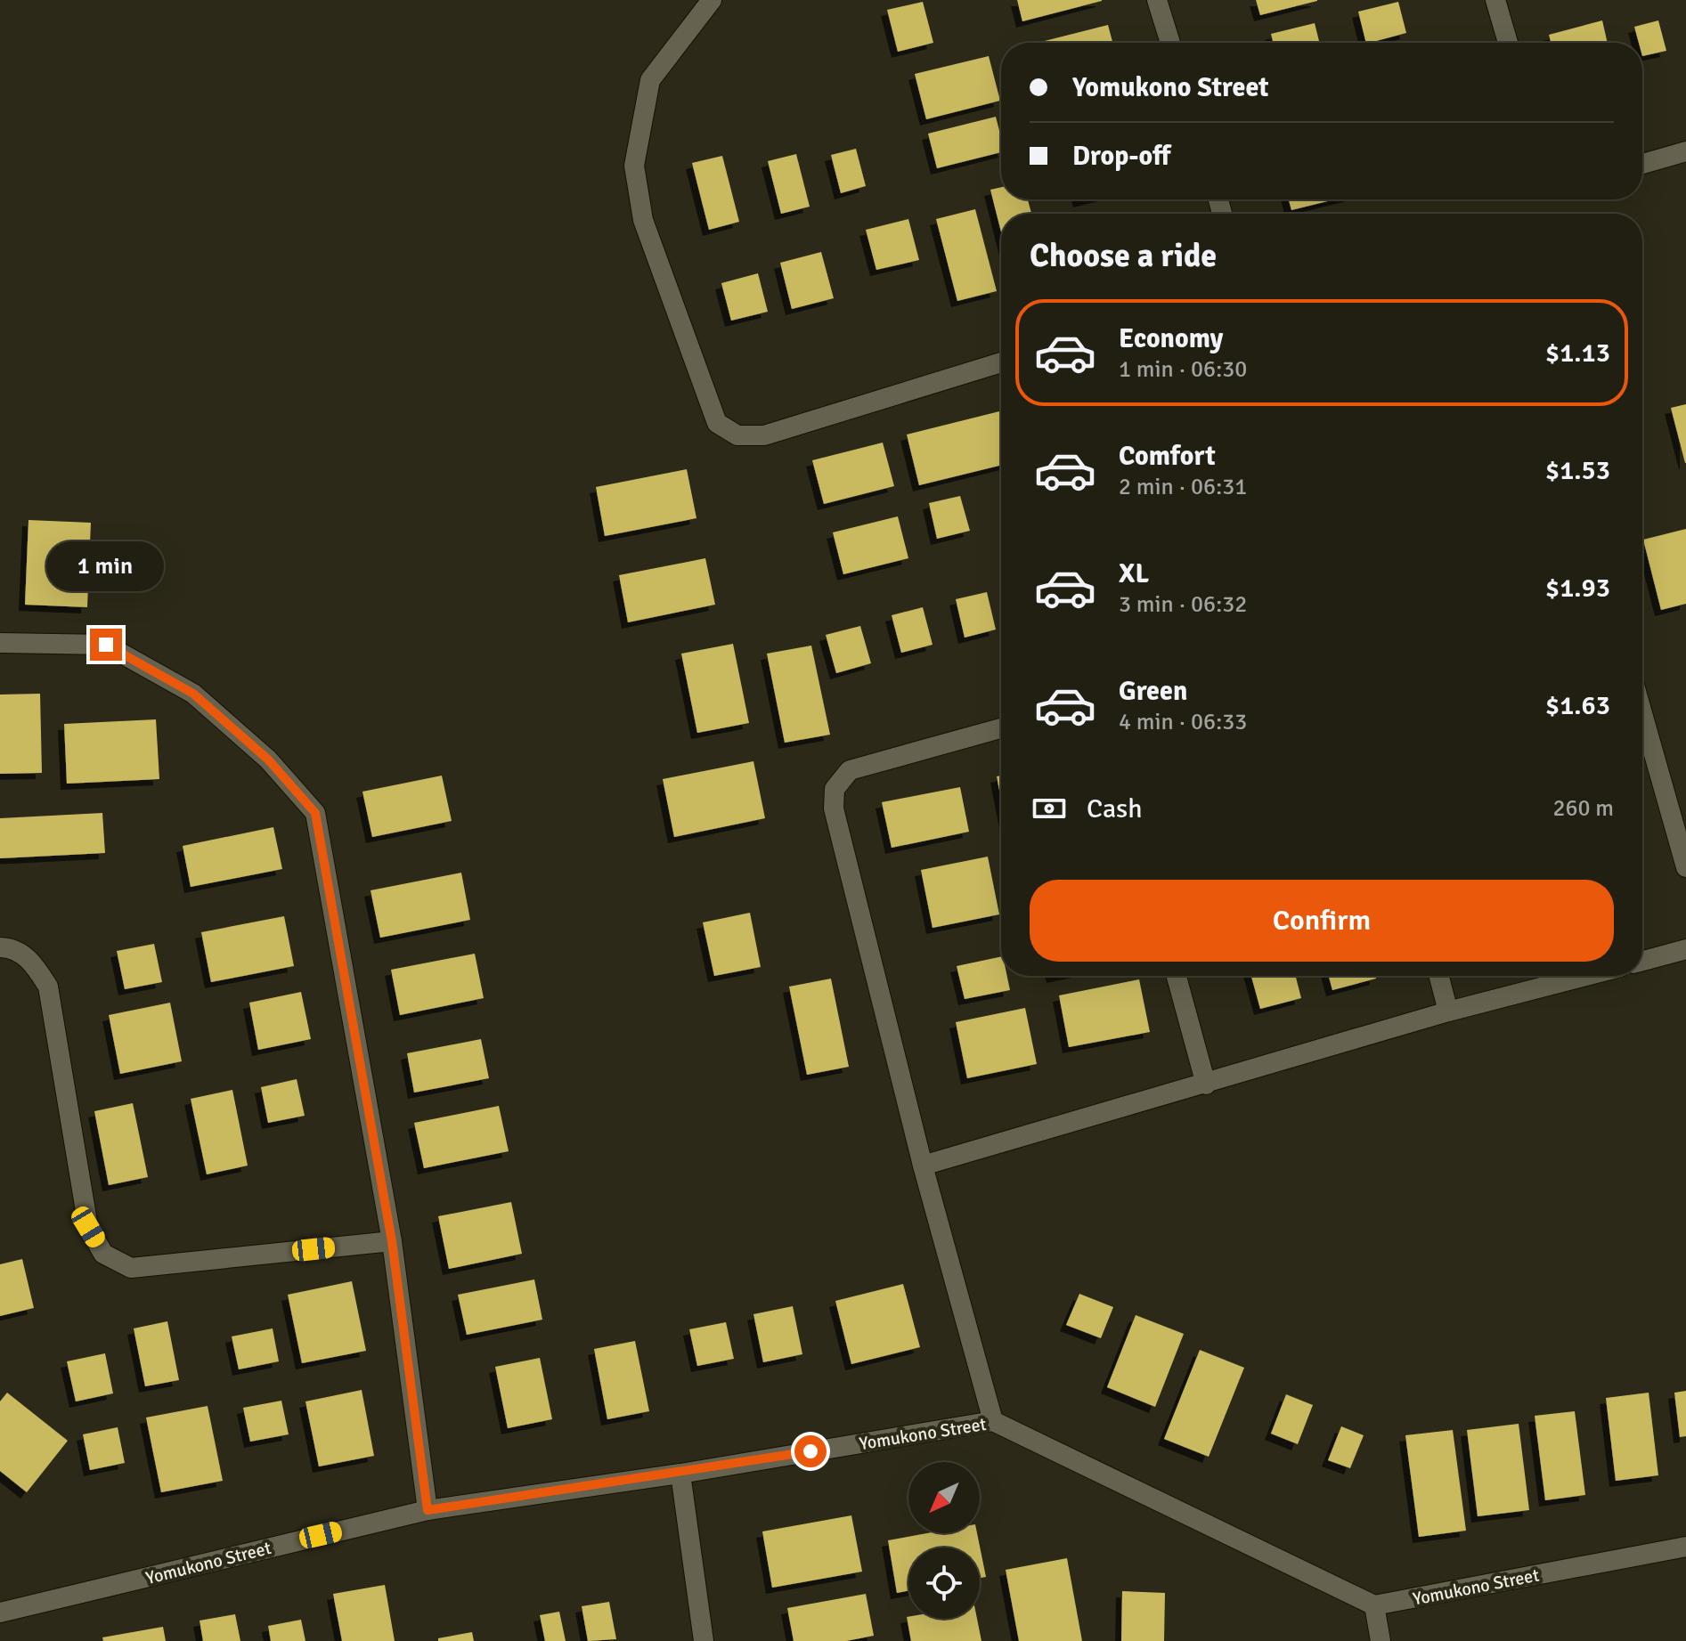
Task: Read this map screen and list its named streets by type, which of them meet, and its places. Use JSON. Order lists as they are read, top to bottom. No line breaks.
{"streets":{"street":["Yomukono Street"]},"north":"bottom left","page":{"banner":["Yomukono Street","Drop-off"],"heading":"Choose a ride","list":[{"name":"Economy","note":"1 min · 06:30","value":"$1.13"},{"name":"Comfort","note":"2 min · 06:31","value":"$1.53"},{"name":"XL","note":"3 min · 06:32","value":"$1.93"},{"name":"Green","note":"4 min · 06:33","value":"$1.63"}],"bubble":"1 min","pay":["Cash","260 m"],"buttons":"Confirm"}}
